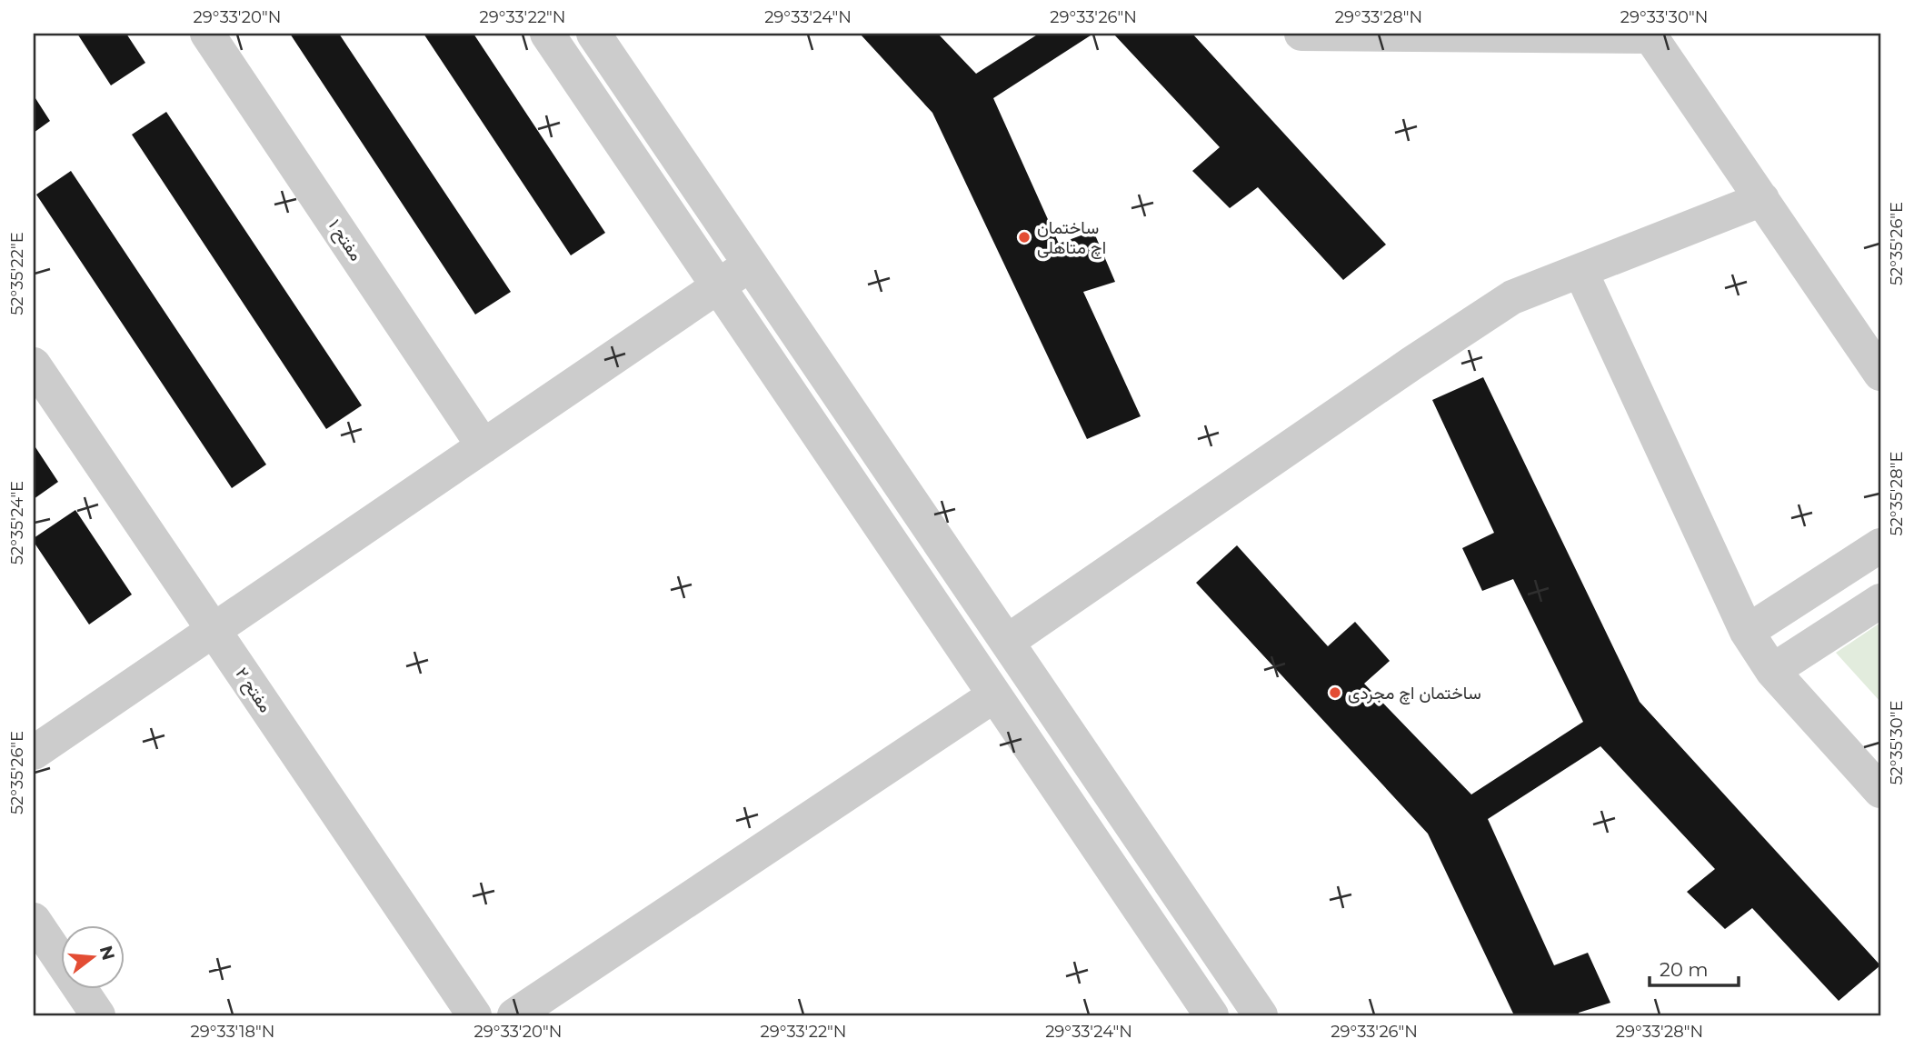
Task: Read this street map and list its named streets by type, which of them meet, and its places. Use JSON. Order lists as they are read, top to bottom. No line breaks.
{"streets":{"street":["مفتح ۱","مفتح ۲"]},"places":["ساختمان اچ متاهلی","ساختمان اچ مجردی"],"scale_bar":"20 m","north":"right","coordinates":["29°33'20\"N","29°33'22\"N","29°33'24\"N","29°33'26\"N","29°33'28\"N","29°33'30\"N","52°35'26\"E","52°35'22\"E","52°35'28\"E","52°35'24\"E","52°35'30\"E","29°33'18\"N"]}
